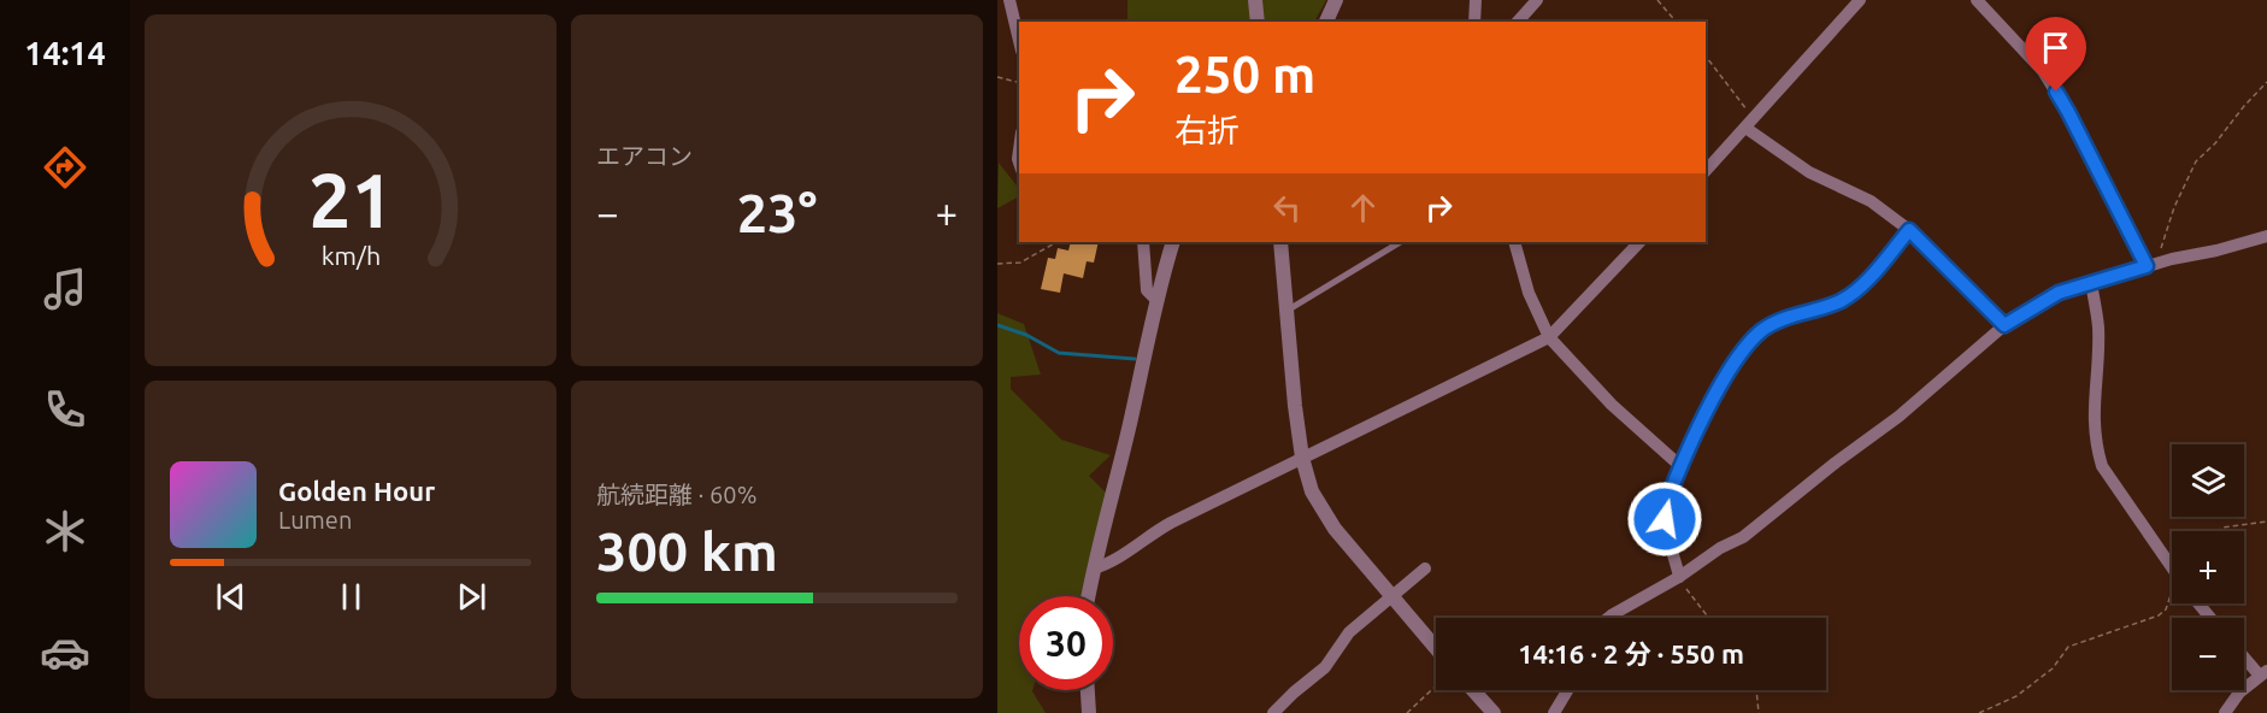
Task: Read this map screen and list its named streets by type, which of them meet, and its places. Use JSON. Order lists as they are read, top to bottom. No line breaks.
{"page":{"tabs":"14:14","tile":["エアコン",["航続距離 · 60%","300 km"]],"turn":["250 m","右折"],"heat":["−","23°","+"],"map_buttons":["+","−"],"song":["Golden Hour","Lumen"],"limit":"30","trip":"14:16 · 2 分 · 550 m","gauge":["21","km/h"]}}
